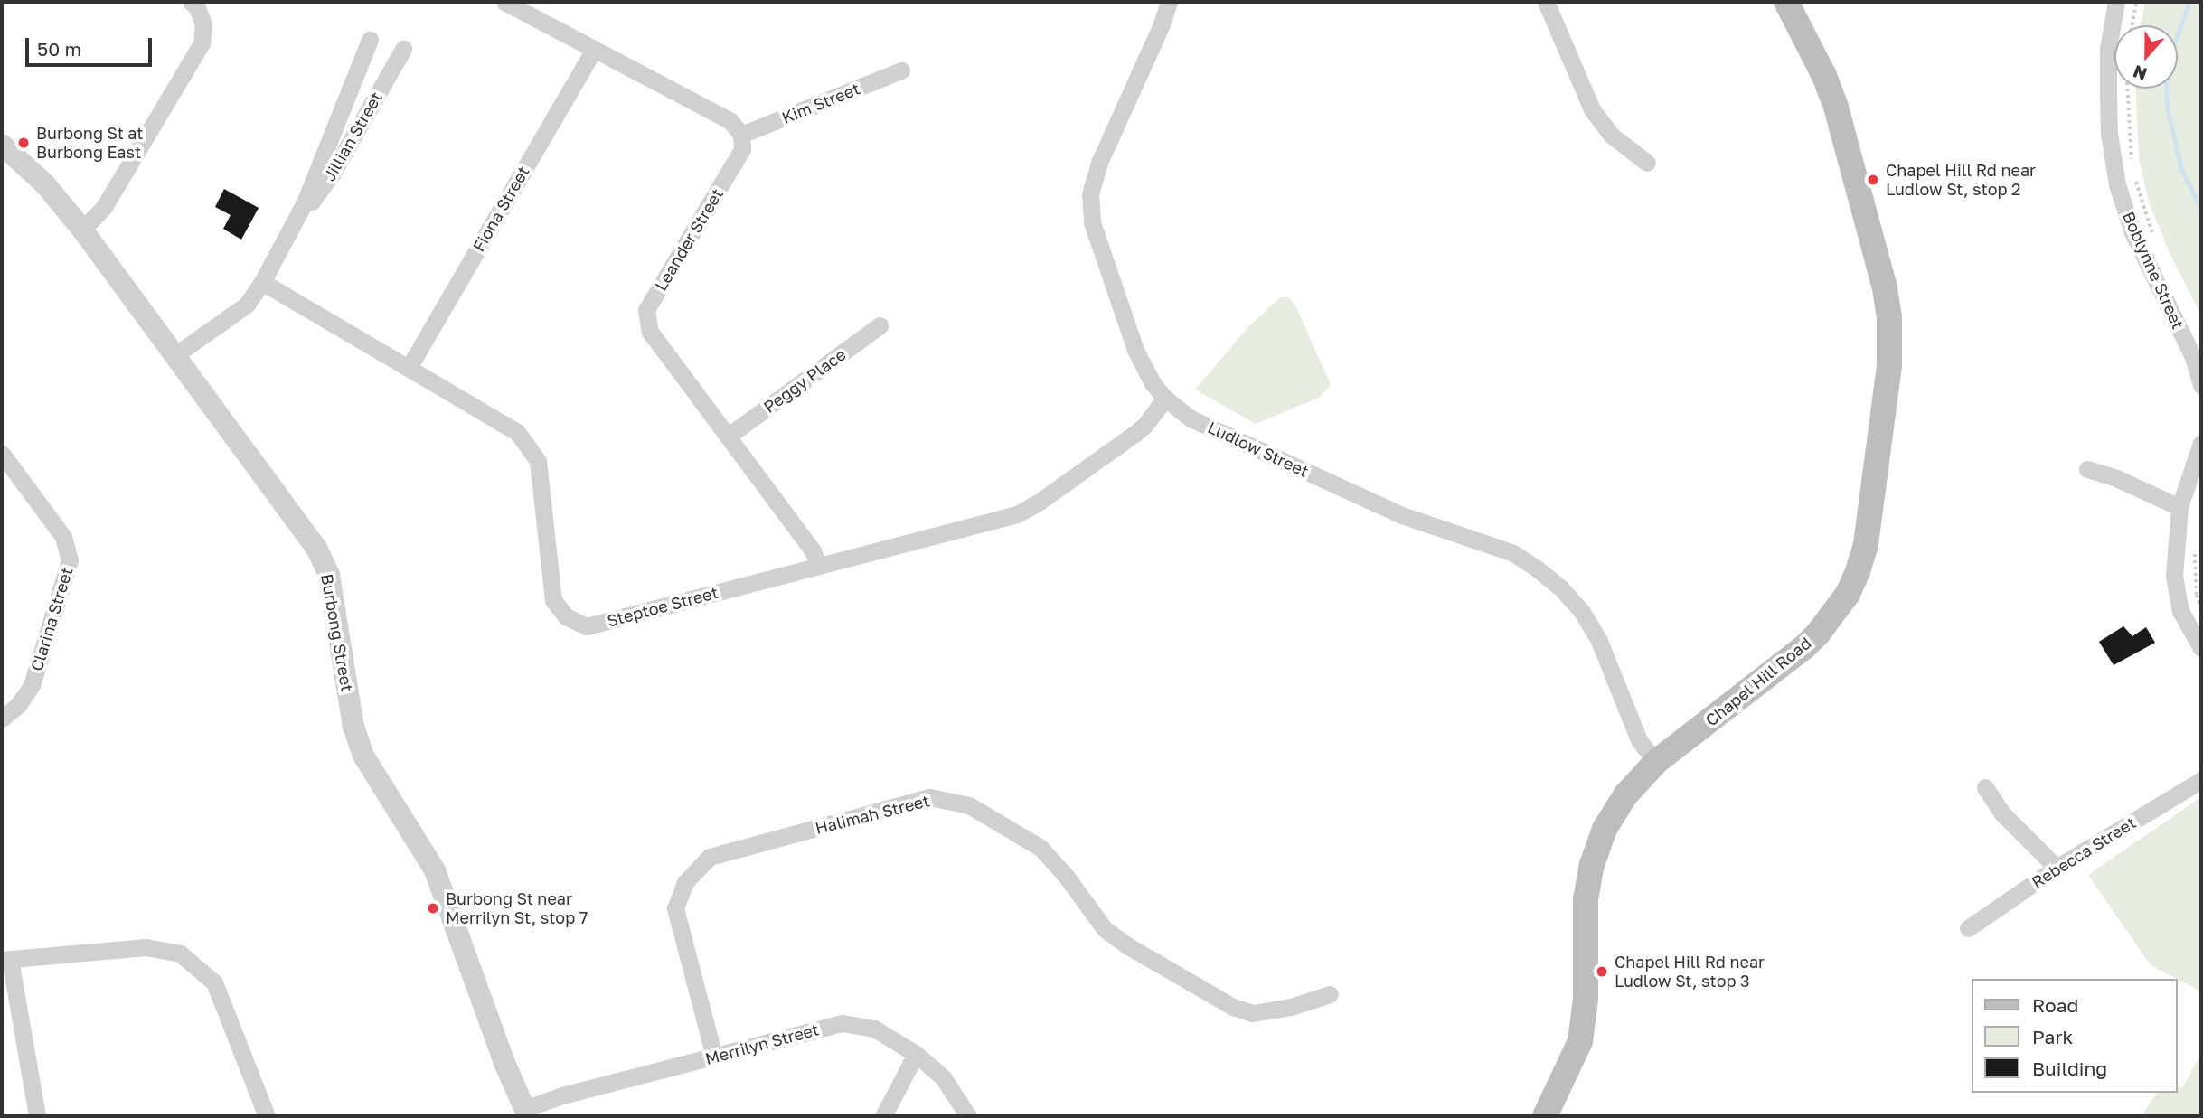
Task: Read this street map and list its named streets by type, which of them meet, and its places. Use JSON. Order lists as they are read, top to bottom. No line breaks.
{"streets":{"main road":["Chapel Hill Road"],"street":["Kim Street","Jillian Street","Fiona Street","Leander Street","Boblynne Street","Peggy Place","Ludlow Street","Steptoe Street","Clarina Street","Burbong Street","Halimah Street","Rebecca Street","Merrilyn Street"]},"crossings":[["Kim Street","Leander Street"],["Jillian Street","Steptoe Street"],["Fiona Street","Steptoe Street"],["Leander Street","Peggy Place"],["Leander Street","Steptoe Street"],["Ludlow Street","Steptoe Street"],["Ludlow Street","Chapel Hill Road"],["Burbong Street","Merrilyn Street"],["Halimah Street","Merrilyn Street"]],"places":["Burbong St at Burbong East","Chapel Hill Rd near Ludlow St, stop 2","Burbong St near Merrilyn St, stop 7","Chapel Hill Rd near Ludlow St, stop 3"],"legend":["Road","Park","Building"],"scale_bar":"50 m","north":"bottom"}
